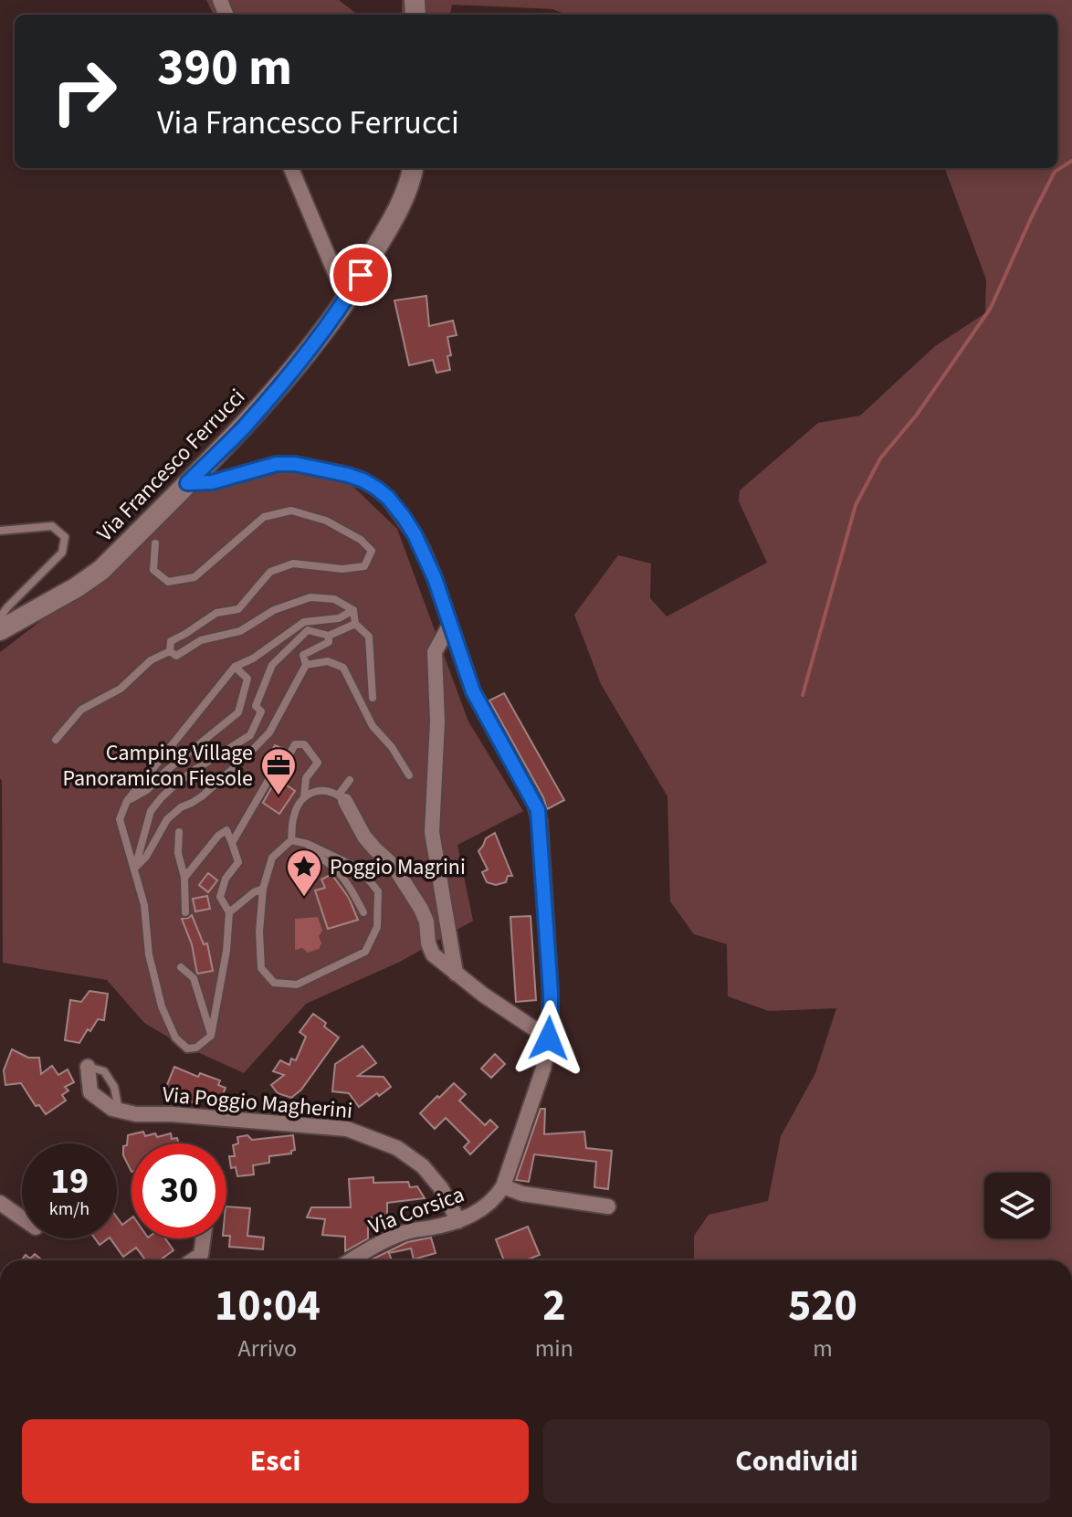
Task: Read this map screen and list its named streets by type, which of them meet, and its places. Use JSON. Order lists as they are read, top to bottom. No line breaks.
{"streets":{"main road":["Via Francesco Ferrucci"],"street":["Via Poggio Magherini","Via Corsica"]},"crossings":[["Via Poggio Magherini","Via Corsica"]],"places":{"office":["Camping Village Panoramicon Fiesole"],"place":["Poggio Magrini"]},"page":{"turn":["390 m","Via Francesco Ferrucci"],"speed":"19 km/h","limit":"30","eta":["10:04","Arrivo","2","min","520","m"],"buttons":["Esci","Condividi"]}}
